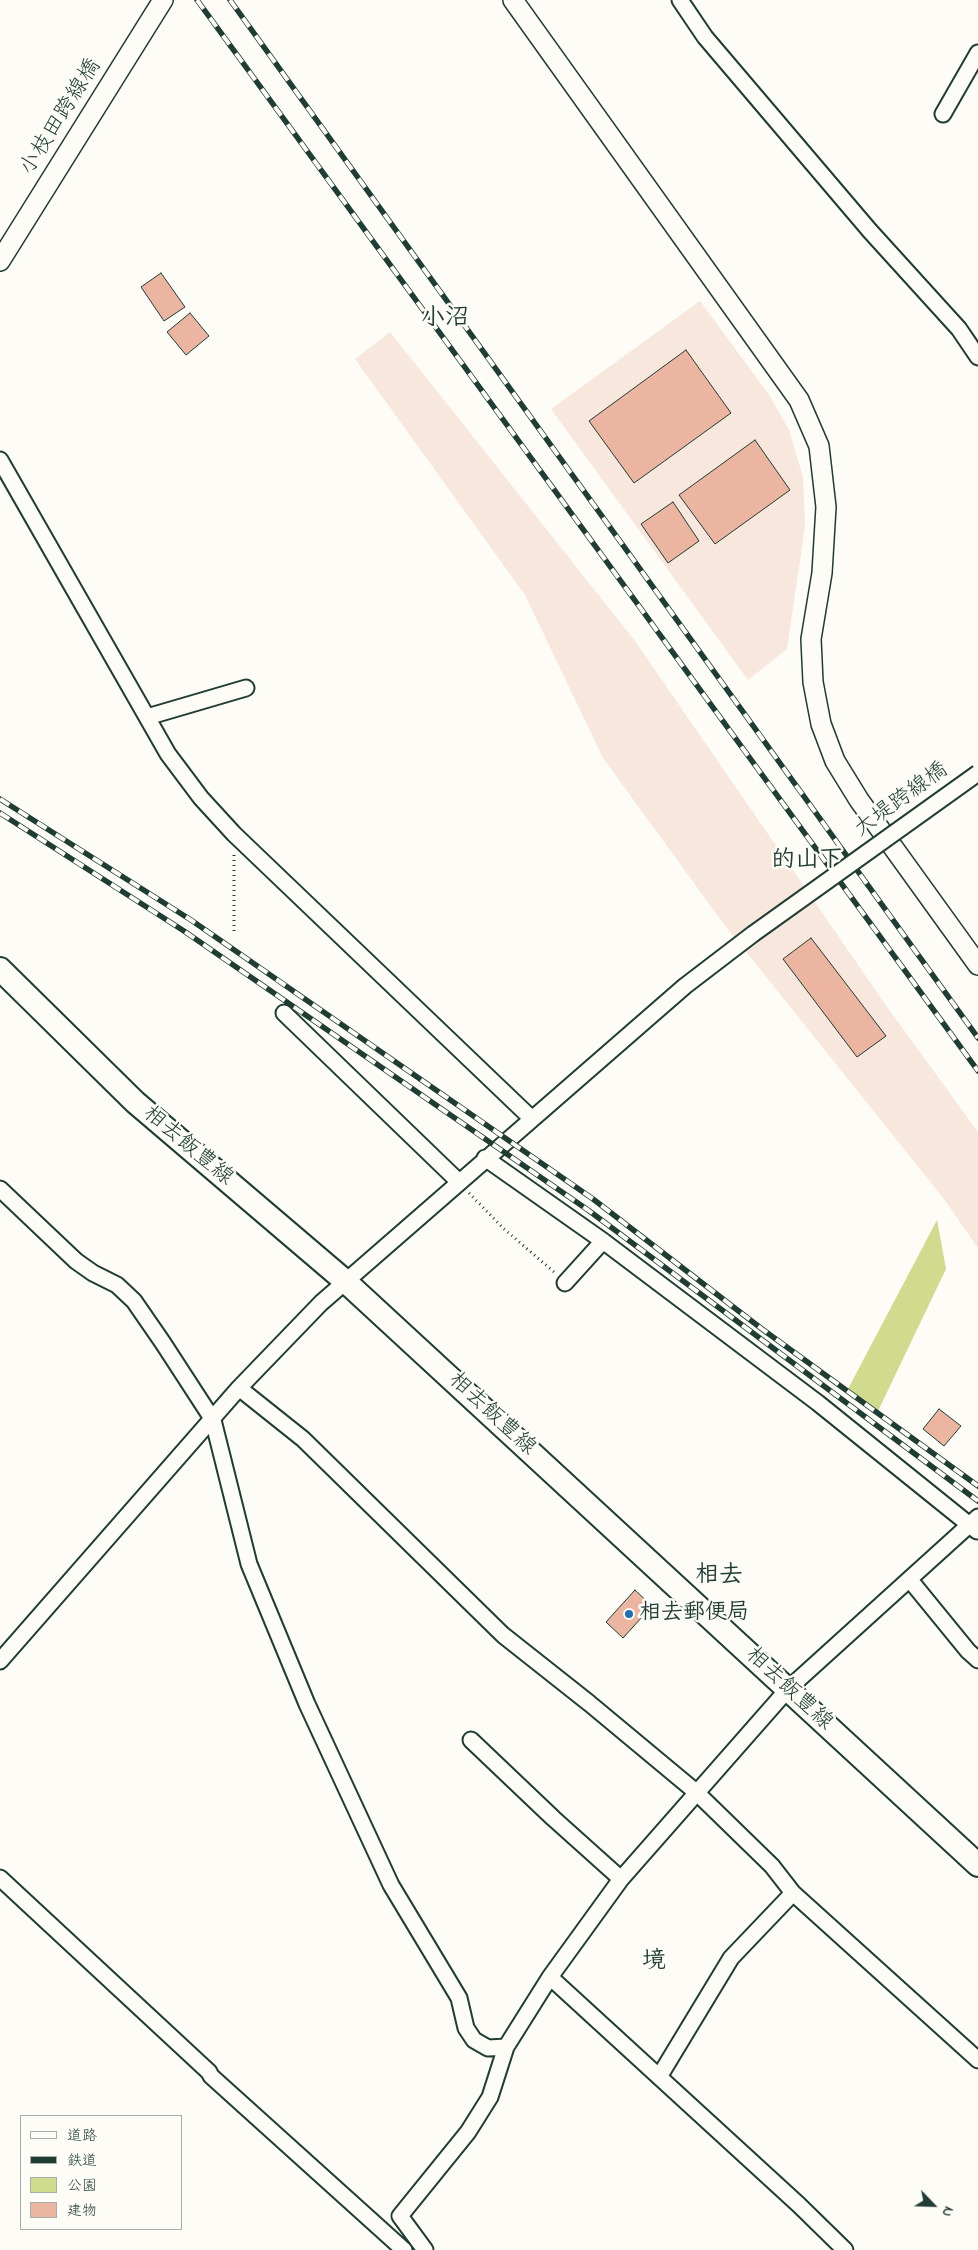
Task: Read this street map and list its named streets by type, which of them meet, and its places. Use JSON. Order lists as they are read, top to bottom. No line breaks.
{"streets":{"main road":["相去飯豊線"],"street":["小枝田跨線橋","大堤跨線橋"]},"crossings":[["大堤跨線橋","相去飯豊線"]],"districts":["小沼","的山下","相去","境"],"places":["相去郵便局"],"legend":["道路","鉄道","公園","建物"],"north":"bottom right"}
